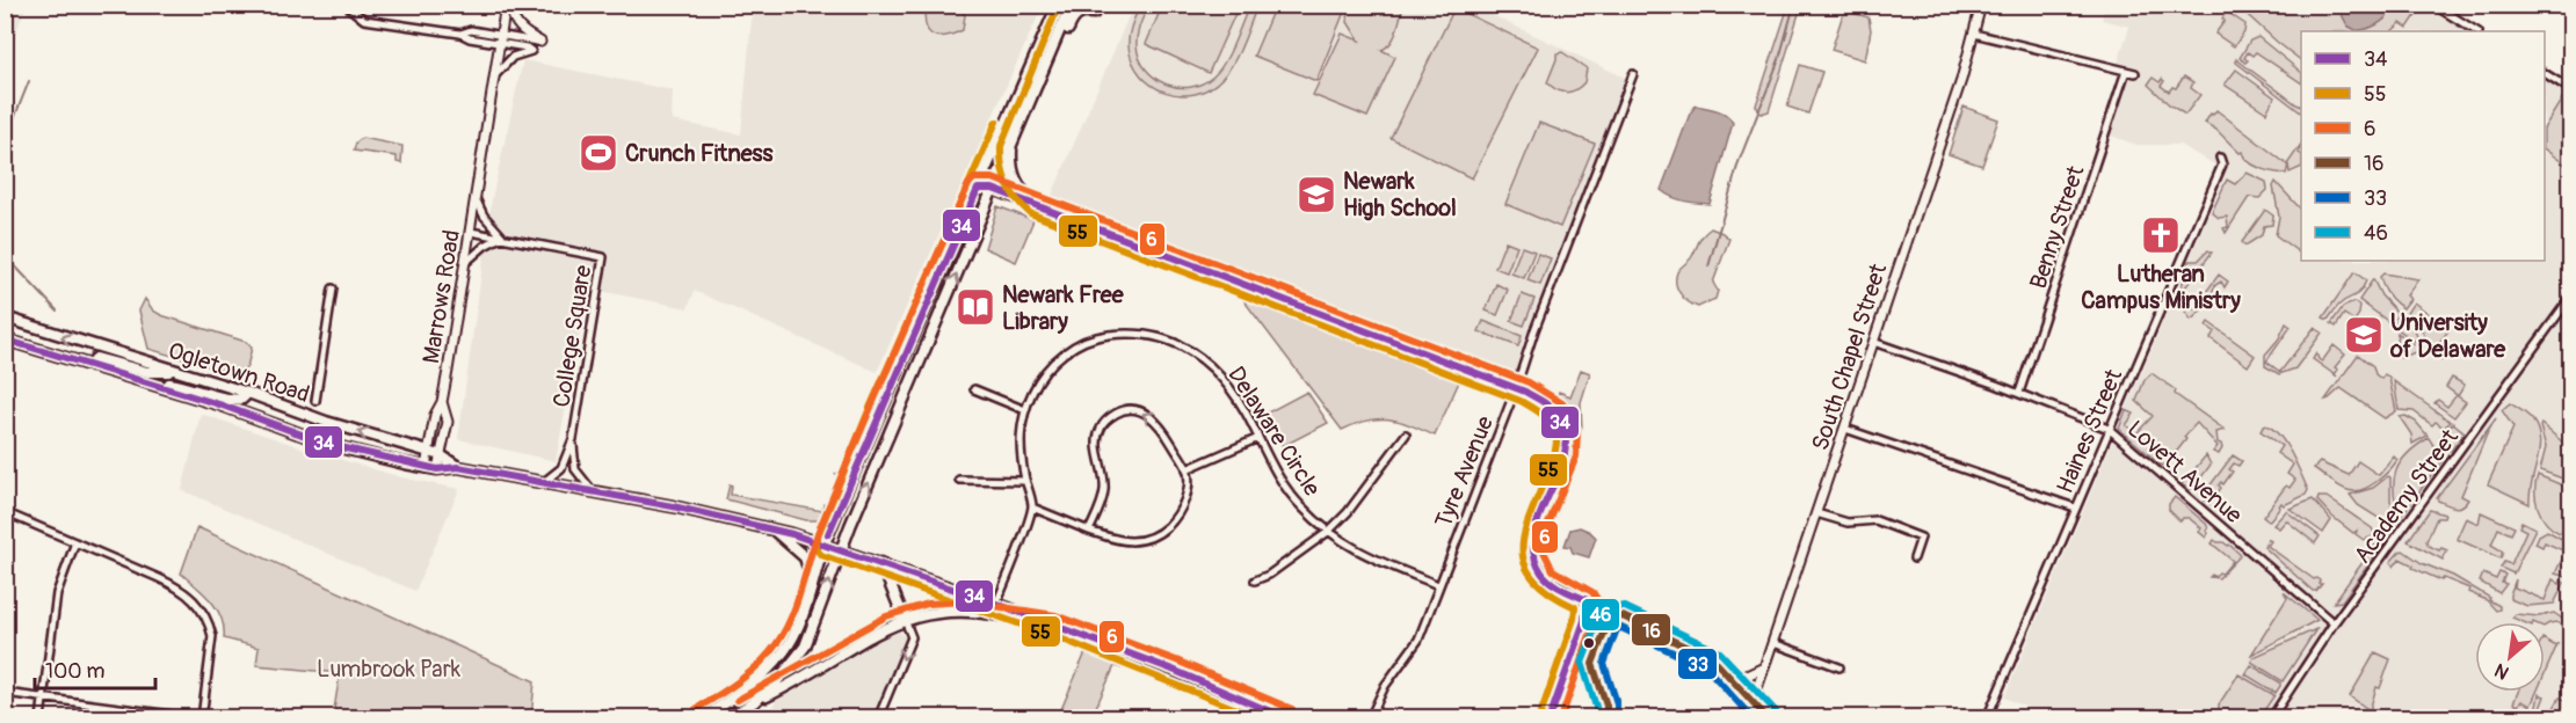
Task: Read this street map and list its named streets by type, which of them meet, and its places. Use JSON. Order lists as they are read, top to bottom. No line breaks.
{"streets":{"main road":["South Chapel Street","Ogletown Road"],"street":["Benny Street","Marrows Road","College Square","Delaware Circle","Haines Street","Tyre Avenue","Lovett Avenue","Academy Street"]},"crossings":[["Benny Street","Lovett Avenue"],["Marrows Road","College Square"],["Marrows Road","Ogletown Road"],["South Chapel Street","Lovett Avenue"],["Delaware Circle","Tyre Avenue"],["Haines Street","Lovett Avenue"],["Lovett Avenue","Academy Street"]],"parks":["Lumbrook Park"],"places":{"sports":["Crunch Fitness"],"school or university":["Newark High School","University of Delaware"],"church":["Lutheran Campus Ministry"],"library":["Newark Free Library"]},"lines":["transit line 55","transit line 6","transit line 34","transit line 46","transit line 16","transit line 33"],"legend":["34","55","6","16","33","46"],"scale_bar":"100 m","north":"bottom left"}
